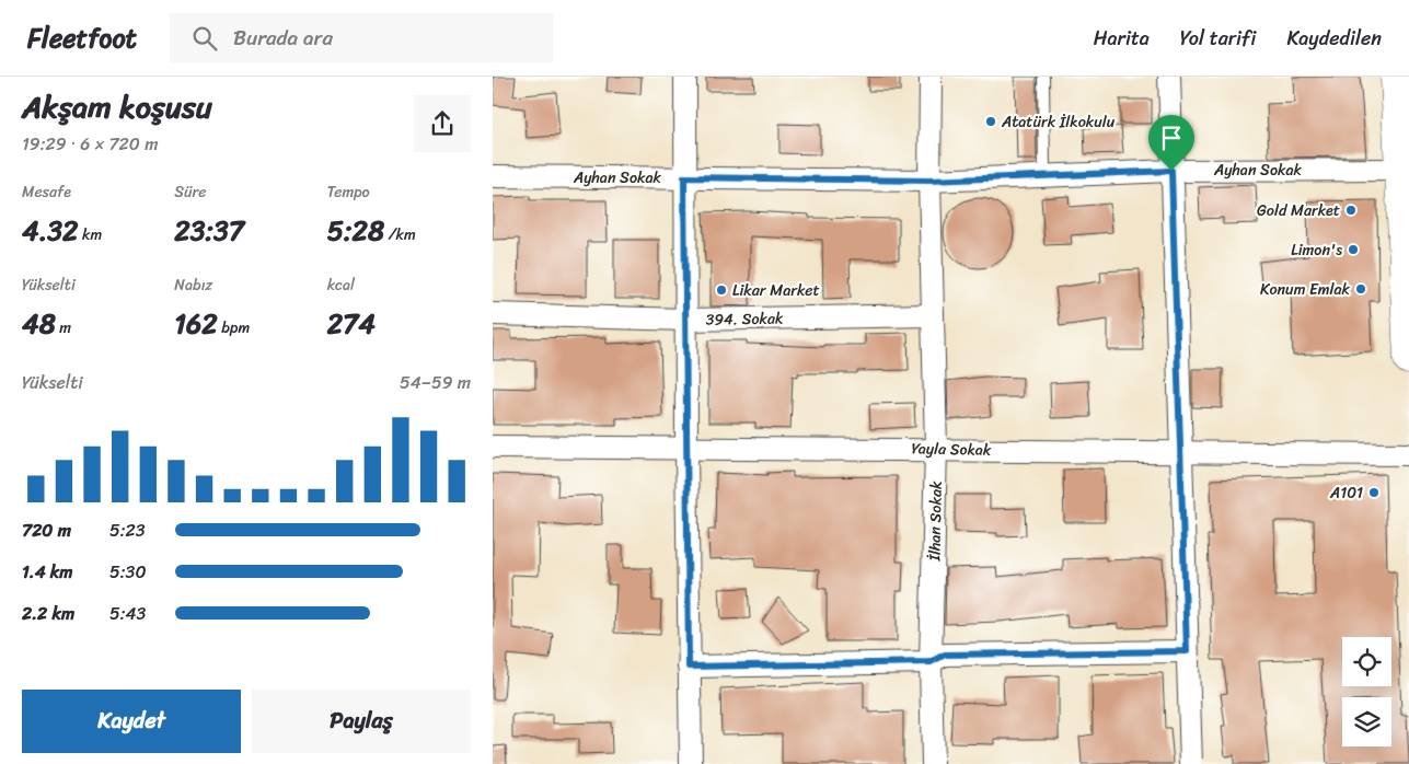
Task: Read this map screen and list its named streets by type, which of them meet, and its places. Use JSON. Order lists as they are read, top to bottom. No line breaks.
{"streets":{"street":["Ayhan Sokak","394. Sokak","Yayla Sokak","İlhan Sokak"]},"crossings":[["Ayhan Sokak","İlhan Sokak"],["394. Sokak","İlhan Sokak"],["Yayla Sokak","İlhan Sokak"]],"places":["Atatürk İlkokulu","Gold Market","Limon's","Konum Emlak","Likar Market","A101"],"page":{"header":"Fleetfoot","search":"Burada ara","nav":["Harita","Yol tarifi","Kaydedilen"],"heading":["Akşam koşusu","19:29 · 6 × 720 m"],"stats":[["Mesafe","4.32 km"],["Süre","23:37"],["Tempo","5:28 /km"],["Yükselti","48 m"],["Nabız","162 bpm"],["kcal","274"]],"chart":["Yükselti","54–59 m"],"list":[{"name":"720 m","note":"5:23"},{"name":"1.4 km","note":"5:30"},{"name":"2.2 km","note":"5:43"}],"buttons":["Kaydet","Paylaş"]}}
